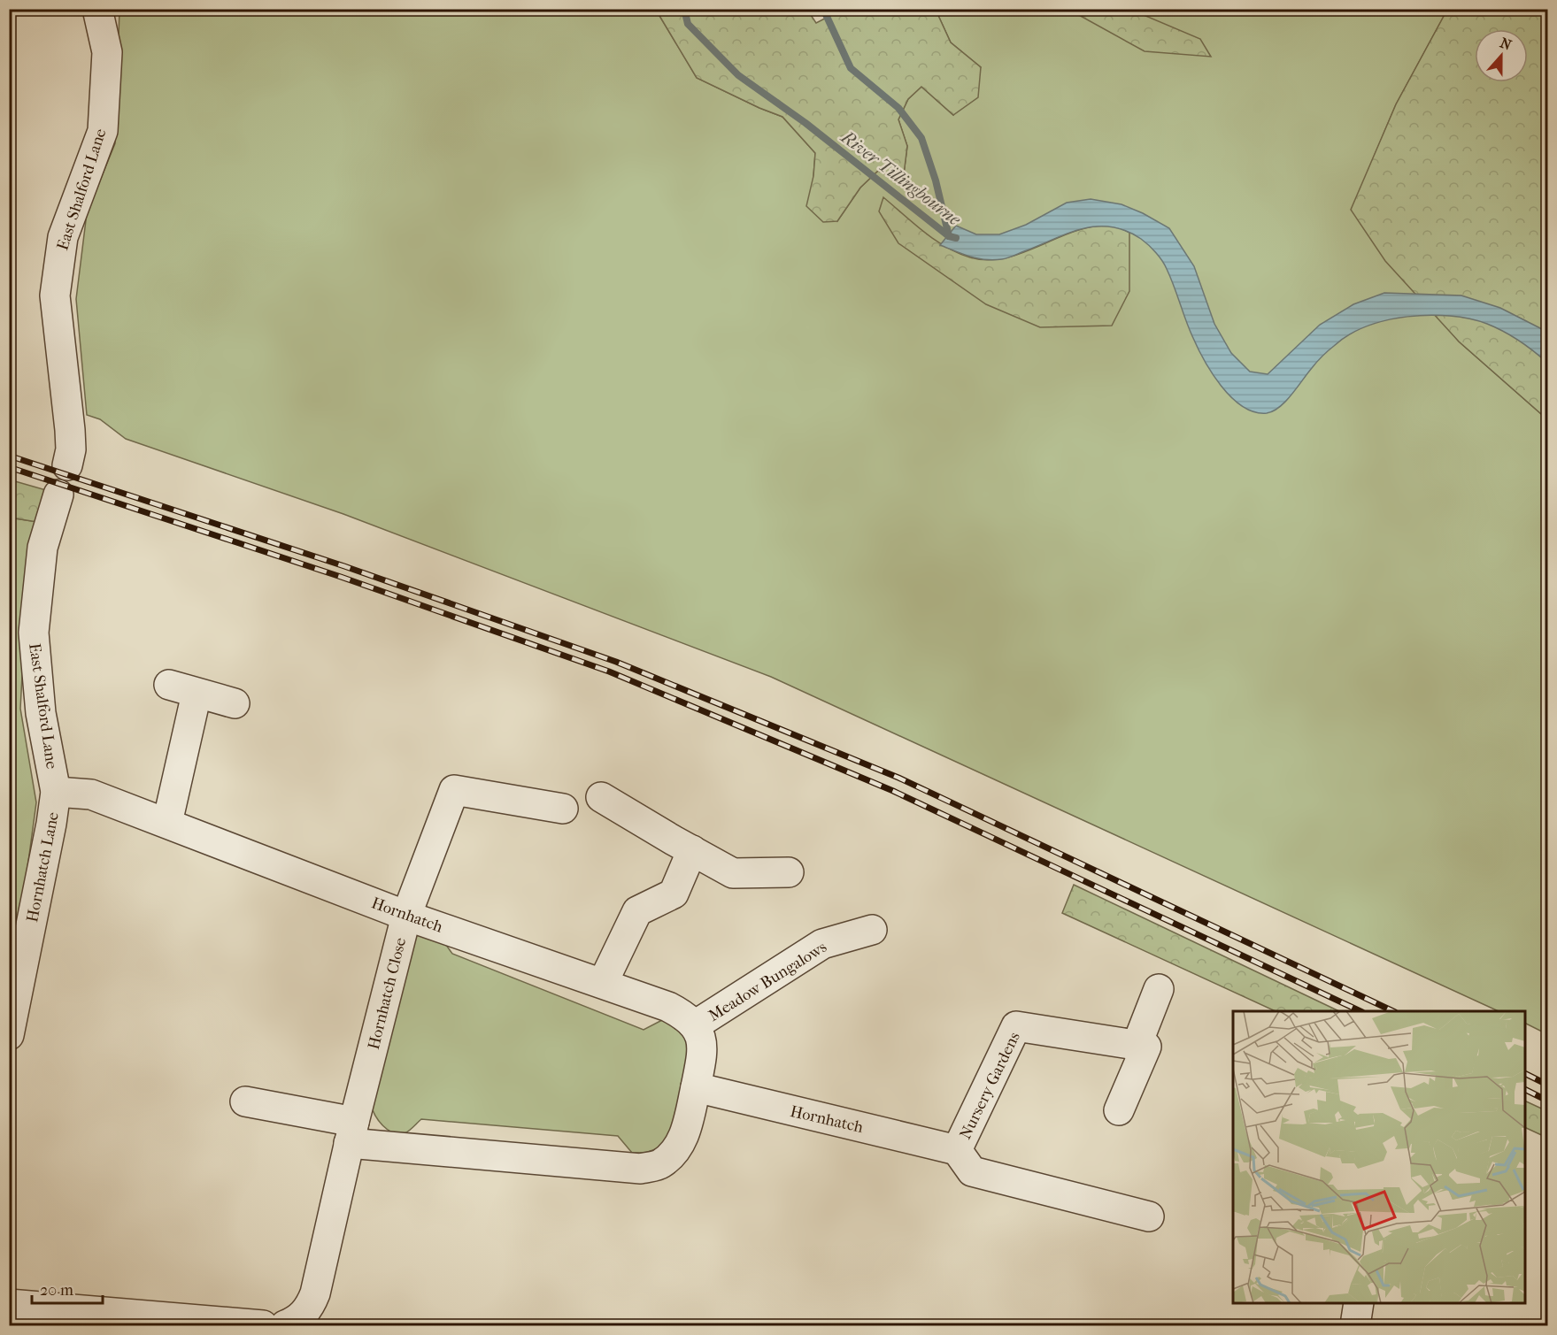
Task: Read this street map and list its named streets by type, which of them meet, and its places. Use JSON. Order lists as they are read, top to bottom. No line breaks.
{"streets":{"street":["East Shalford Lane","Hornhatch Lane","Hornhatch","Meadow Bungalows","Hornhatch Close","Nursery Gardens"]},"crossings":[["East Shalford Lane","Hornhatch Lane"],["East Shalford Lane","Hornhatch"],["Hornhatch Lane","Hornhatch"],["Hornhatch","Meadow Bungalows"],["Hornhatch","Hornhatch Close"],["Hornhatch","Nursery Gardens"]],"water":["River Tillingbourne"],"scale_bar":"20 m","north":"top"}
